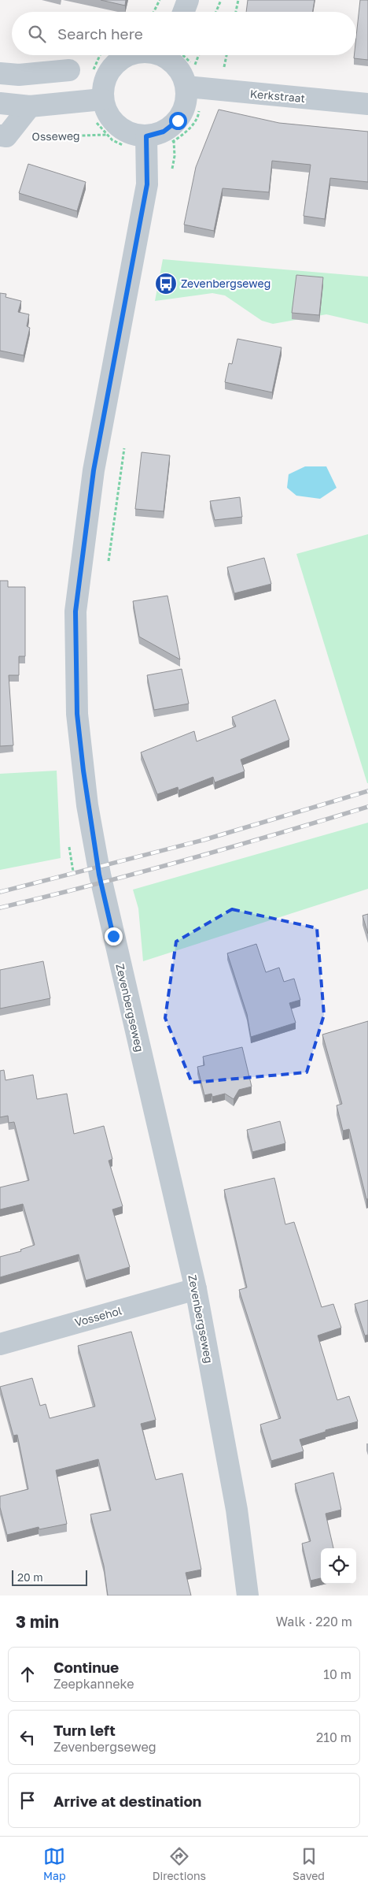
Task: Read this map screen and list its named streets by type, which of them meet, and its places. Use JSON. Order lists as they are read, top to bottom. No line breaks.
{"streets":{"street":["Kerkstraat","Zevenbergseweg","Vossehol"],"path":["Osseweg"]},"crossings":[["Zevenbergseweg","Vossehol"]],"places":{"bus stop":["Zevenbergseweg"]},"scale_bar":"20 m","page":{"search":"Search here","scale":"20 m","heading":["3 min","Walk · 220 m"],"list":[["Continue","Zeepkanneke","10 m"],["Turn left","Zevenbergseweg","210 m"],"Arrive at destination"],"nav":["Map","Directions","Saved"]}}
